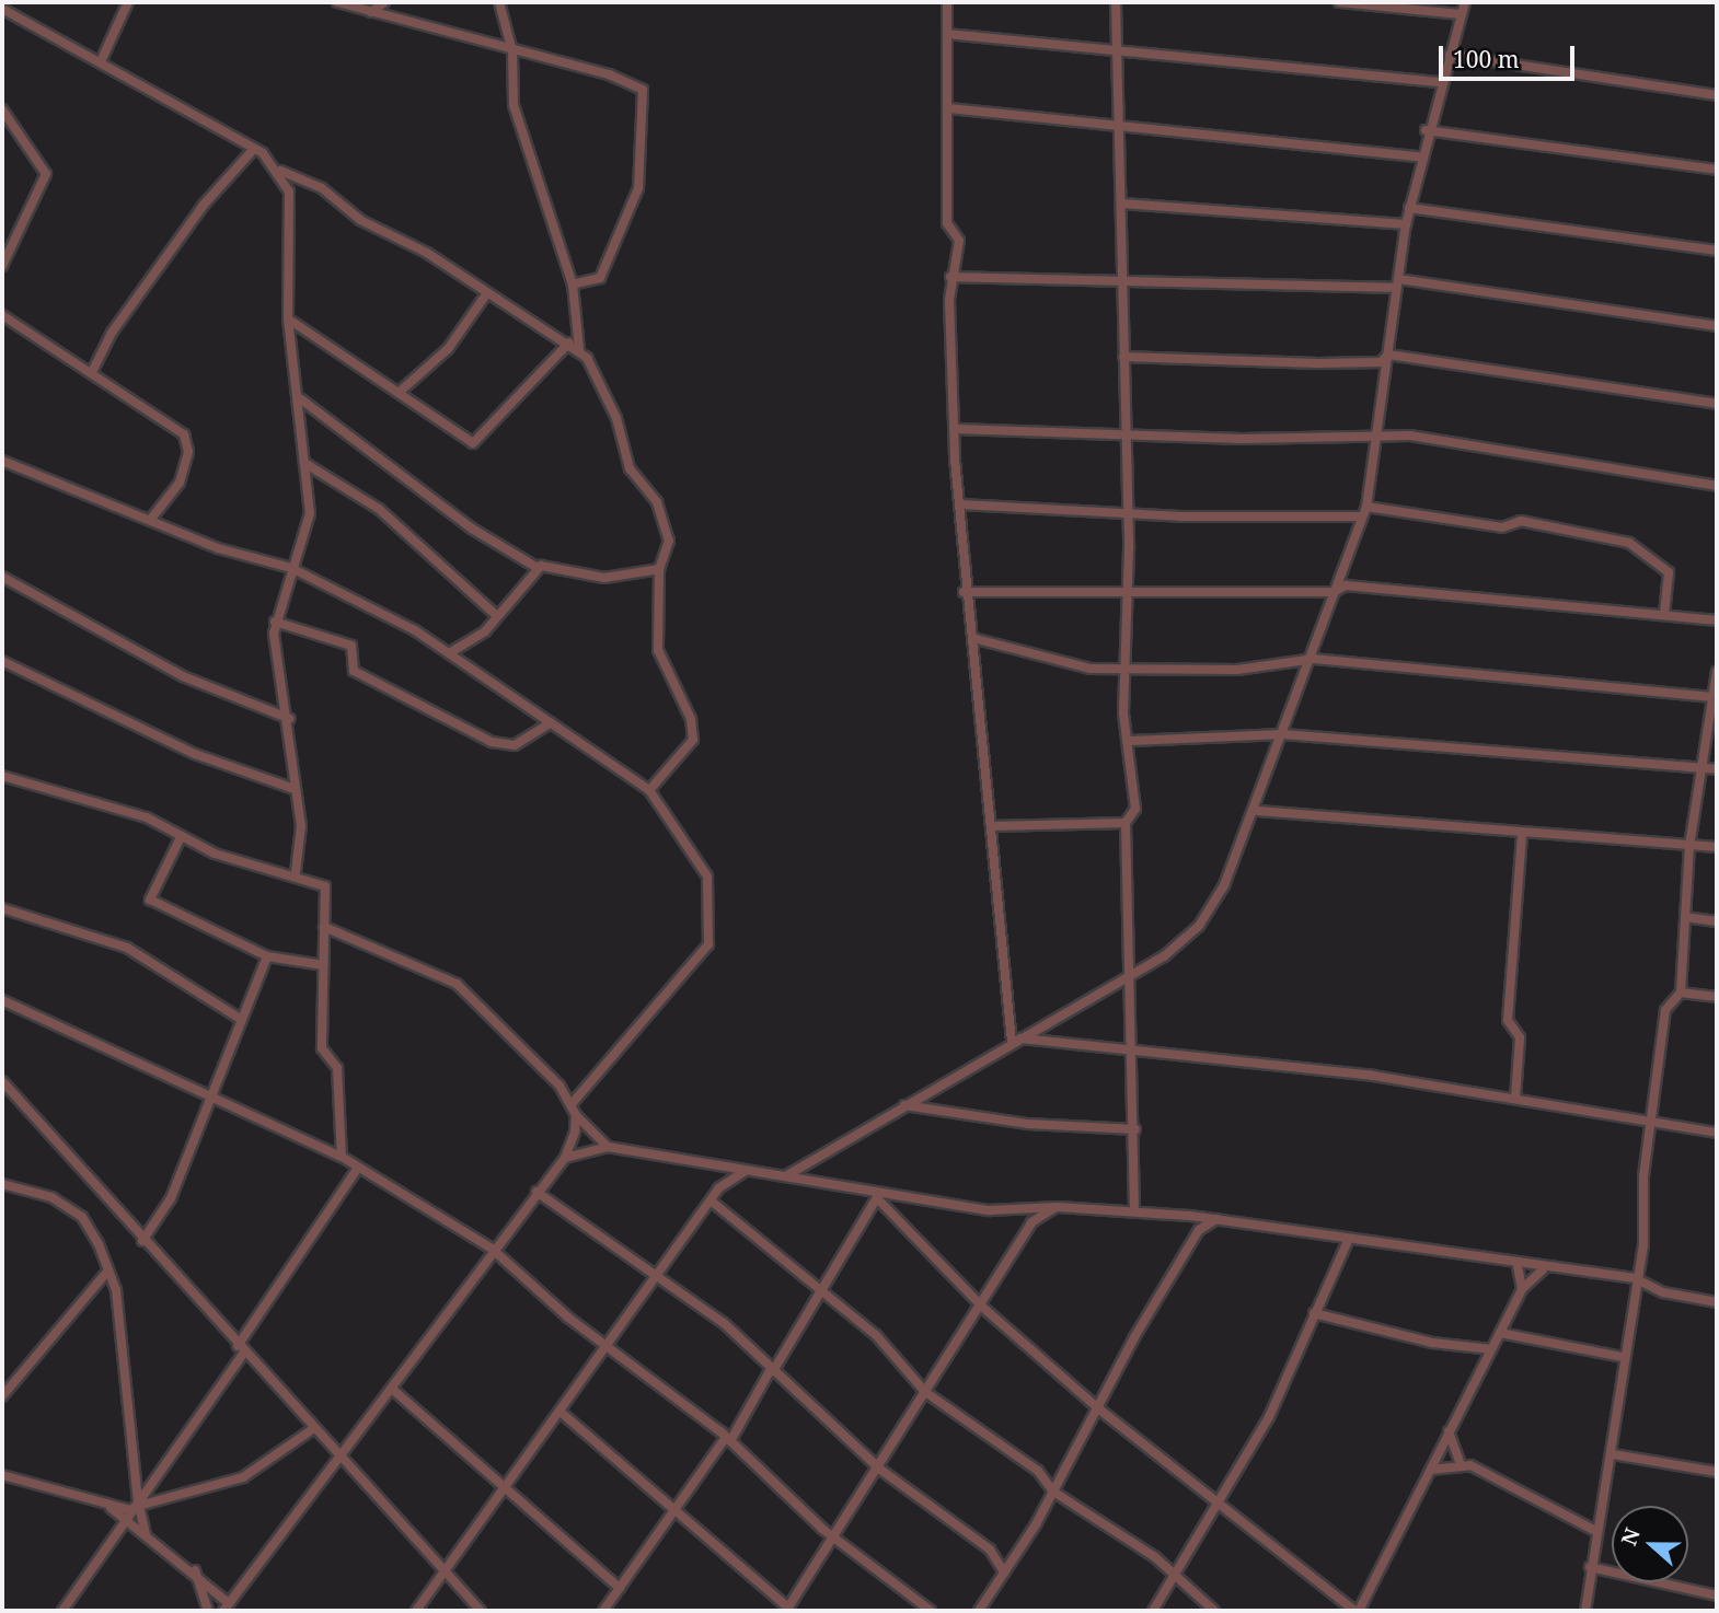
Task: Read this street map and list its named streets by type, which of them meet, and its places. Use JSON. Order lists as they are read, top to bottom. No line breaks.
{"scale_bar":"100 m","north":"left"}
